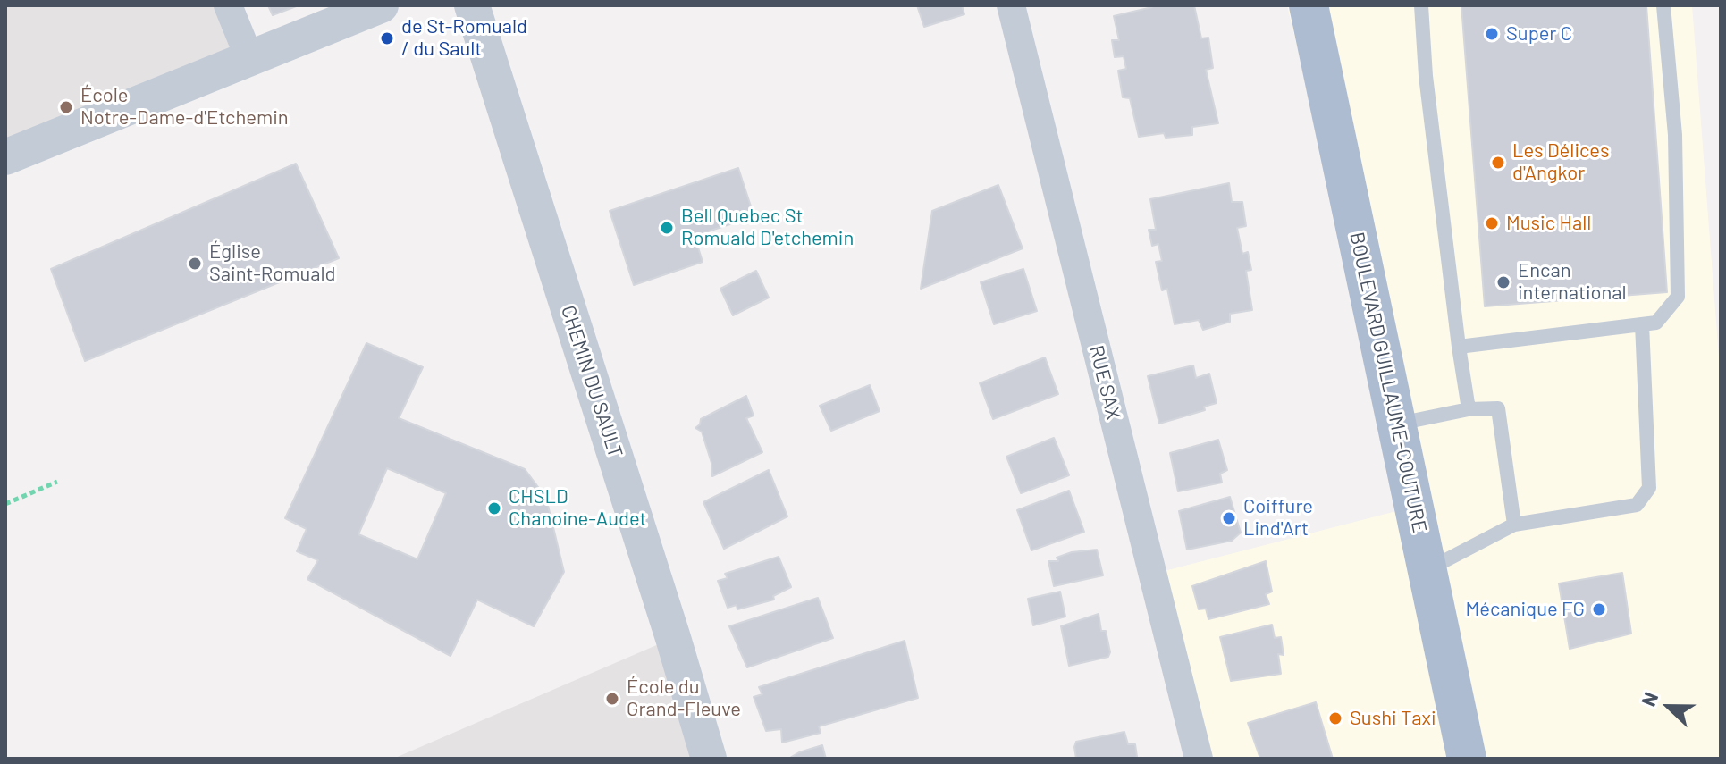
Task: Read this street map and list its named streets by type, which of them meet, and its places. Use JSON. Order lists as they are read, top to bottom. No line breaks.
{"streets":{"main road":["BOULEVARD GUILLAUME-COUTURE"],"street":["CHEMIN DU SAULT","RUE SAX"]},"places":["Super C","de St-Romuald / du Sault","École Notre-Dame-d'Etchemin","Les Délices d'Angkor","Music Hall","Bell Quebec St Romuald D'etchemin","Église Saint-Romuald","Encan international","CHSLD Chanoine-Audet","Coiffure Lind'Art","Mécanique FG","École du Grand-Fleuve","Sushi Taxi"],"north":"left"}
